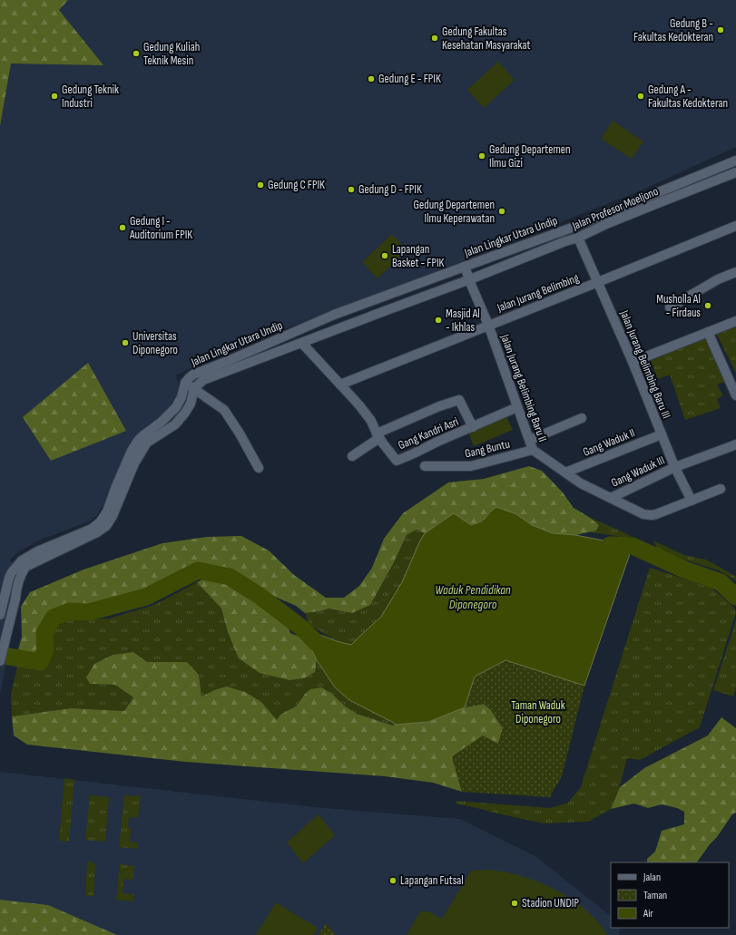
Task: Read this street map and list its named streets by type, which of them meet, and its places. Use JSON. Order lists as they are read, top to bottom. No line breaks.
{"streets":{"street":["Jalan Profesor Moeljono","Jalan Lingkar Utara Undip","Jalan Jurang Belimbing","Jalan Jurang Belimbing Baru III","Jalan Jurang Belimbing Baru II","Gang Kandri Asri","Gang Waduk II","Gang Buntu","Gang Waduk III"]},"crossings":[["Jalan Profesor Moeljono","Jalan Lingkar Utara Undip"],["Jalan Profesor Moeljono","Jalan Jurang Belimbing Baru III"],["Jalan Profesor Moeljono","Jalan Jurang Belimbing Baru II"],["Jalan Lingkar Utara Undip","Jalan Jurang Belimbing Baru II"],["Jalan Jurang Belimbing","Jalan Jurang Belimbing Baru III"],["Jalan Jurang Belimbing","Jalan Jurang Belimbing Baru II"],["Jalan Jurang Belimbing","Gang Kandri Asri"],["Jalan Jurang Belimbing Baru III","Jalan Jurang Belimbing Baru II"],["Jalan Jurang Belimbing Baru III","Gang Waduk II"],["Jalan Jurang Belimbing Baru III","Gang Waduk III"],["Jalan Jurang Belimbing Baru II","Gang Kandri Asri"],["Jalan Jurang Belimbing Baru II","Gang Waduk II"],["Jalan Jurang Belimbing Baru II","Gang Buntu"],["Jalan Jurang Belimbing Baru II","Gang Waduk III"]],"water":["Waduk Pendidikan Diponegoro"],"parks":["Taman Waduk Diponegoro"],"places":["Gedung B - Fakultas Kedokteran","Gedung Fakultas Kesehatan Masyarakat","Gedung Kuliah Teknik Mesin","Gedung E - FPIK","Gedung Teknik Industri","Gedung A - Fakultas Kedokteran","Gedung Departemen Ilmu Gizi","Gedung C FPIK","Gedung D - FPIK","Gedung Departemen Ilmu Keperawatan","Gedung I - Auditorium FPIK","Lapangan Basket - FPIK","Musholla Al - Firdaus","Masjid Al - Ikhlas","Universitas Diponegoro","Lapangan Futsal","Stadion UNDIP"],"legend":["Jalan","Taman","Air"]}
